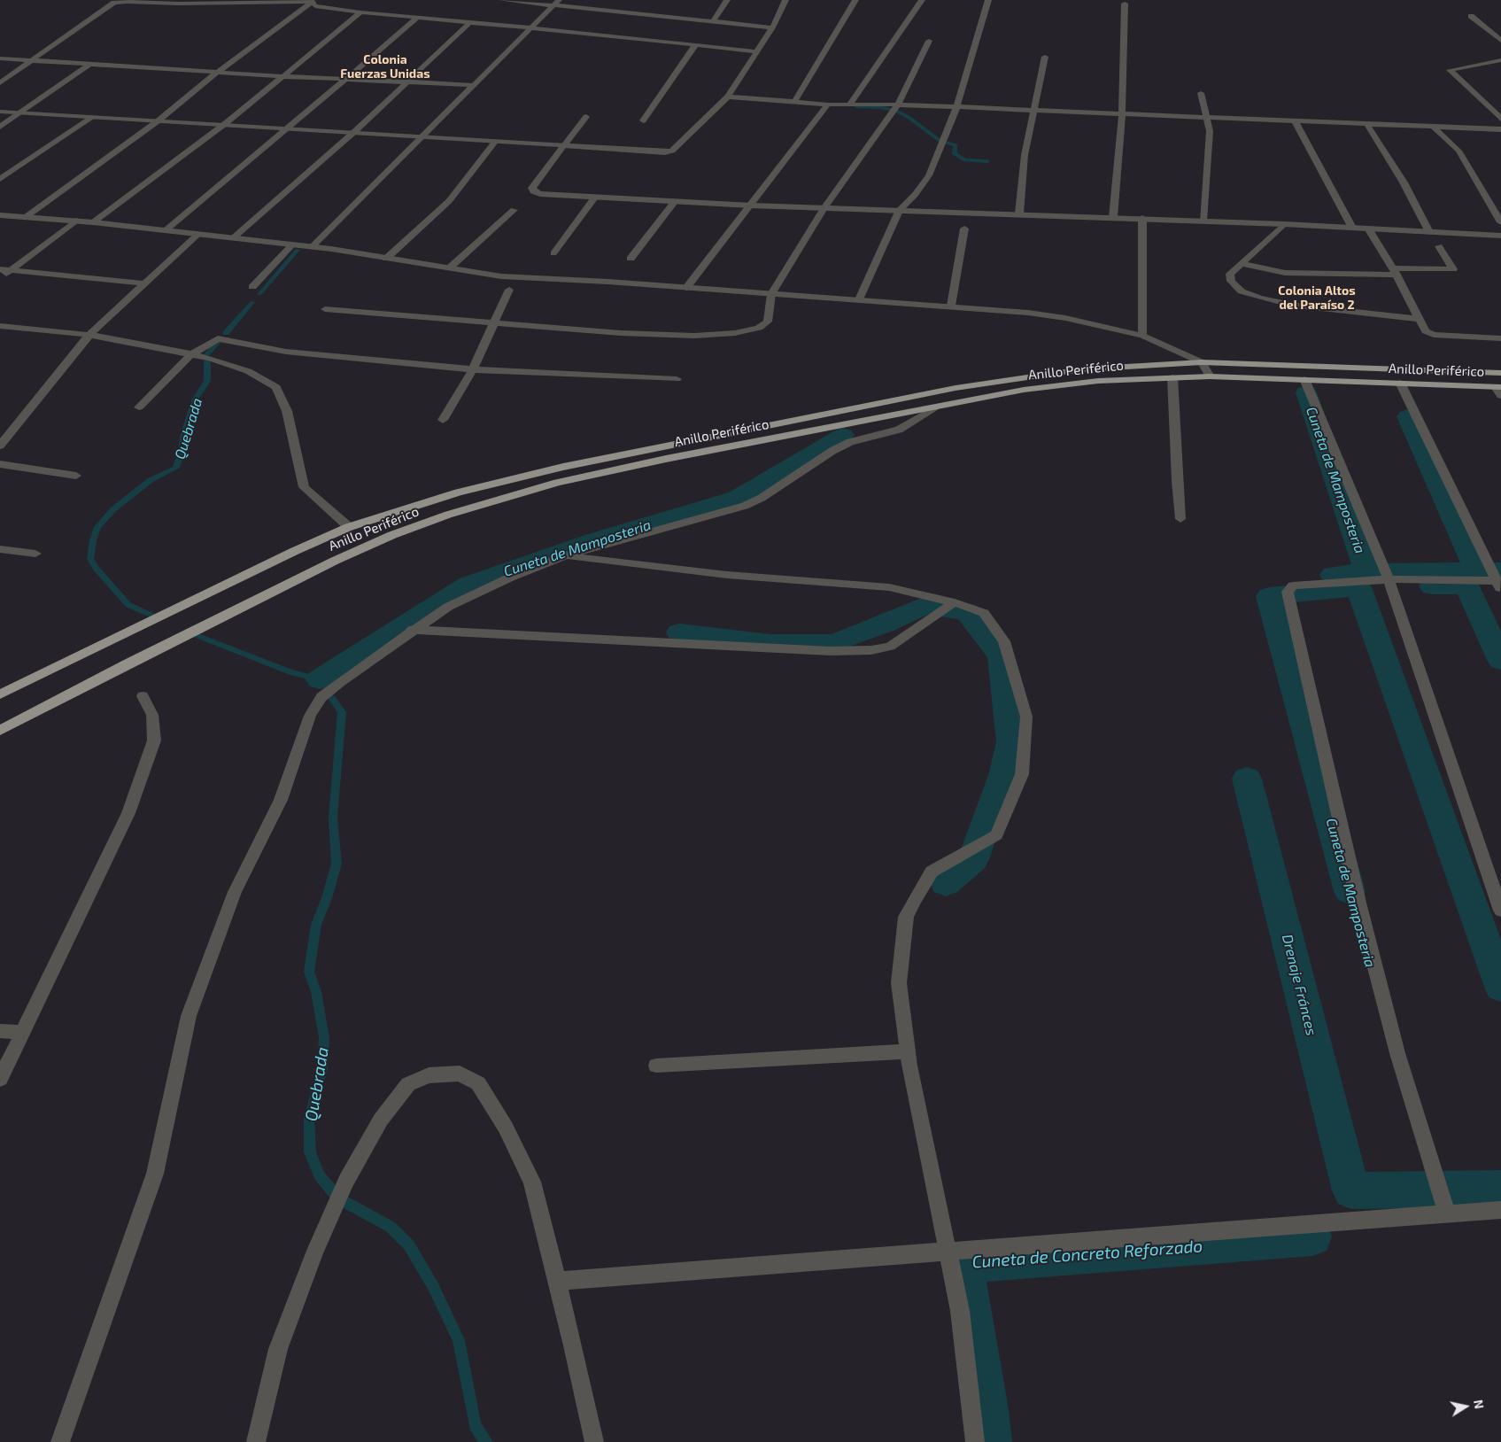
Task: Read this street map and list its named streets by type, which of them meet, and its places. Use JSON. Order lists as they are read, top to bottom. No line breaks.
{"streets":{"highway":["Anillo Periférico"]},"districts":["Colonia Fuerzas Unidas","Colonia Altos del Paraíso 2"],"water":["Quebrada","Cuneta de Mamposteria","Drenaje Fránces","Cuneta de Concreto Reforzado"],"north":"right"}
